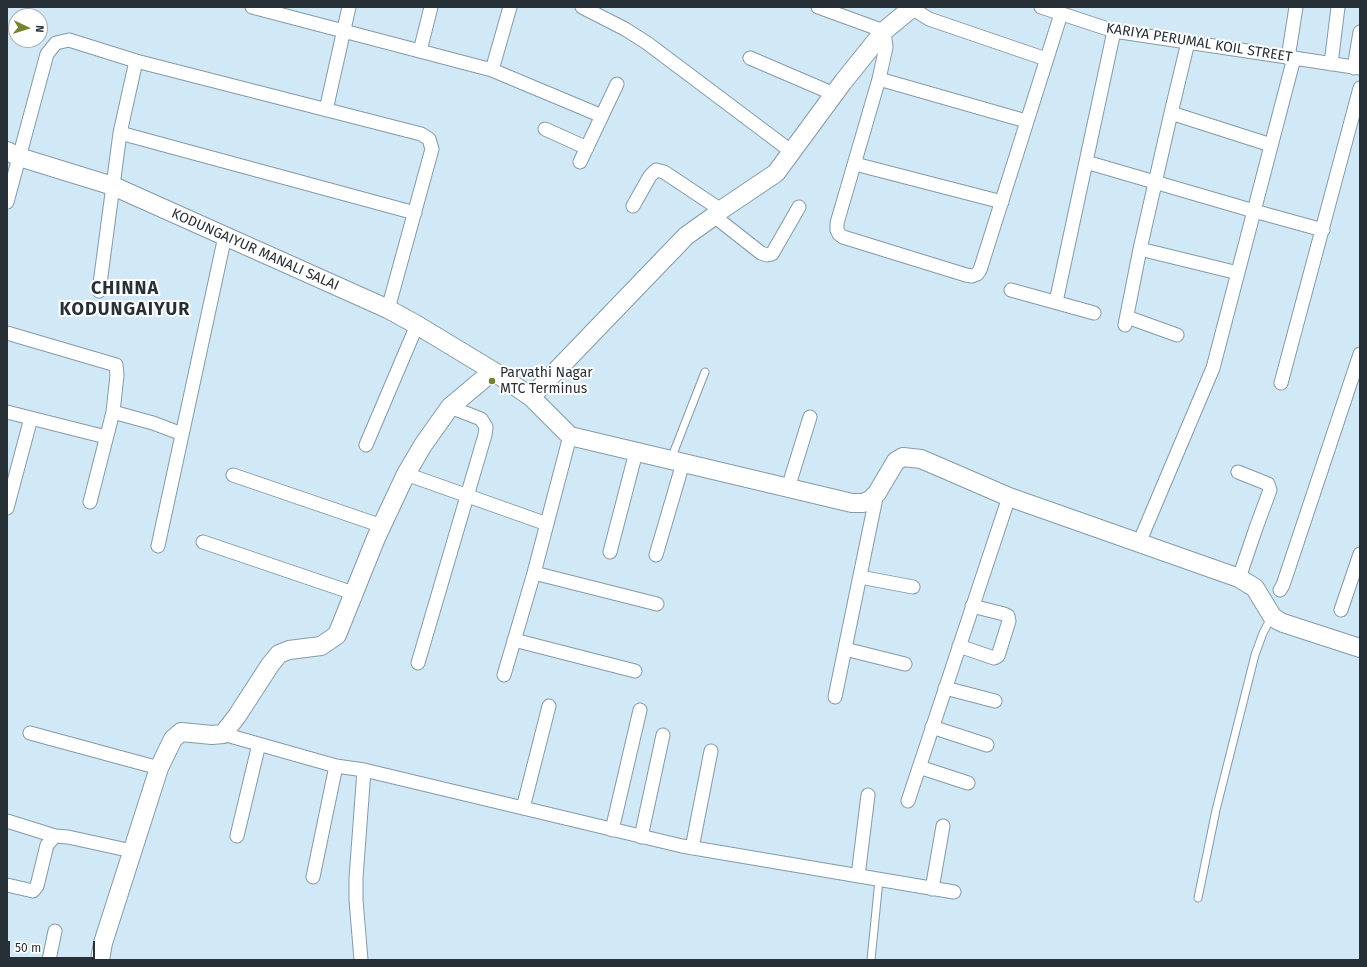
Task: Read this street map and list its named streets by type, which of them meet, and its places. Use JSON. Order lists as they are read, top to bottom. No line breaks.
{"streets":{"street":["KARIYA PERUMAL KOIL STREET","KODUNGAIYUR MANALI SALAI"]},"districts":["CHINNA KODUNGAIYUR"],"places":["Parvathi Nagar MTC Terminus"],"scale_bar":"50 m","north":"right"}
